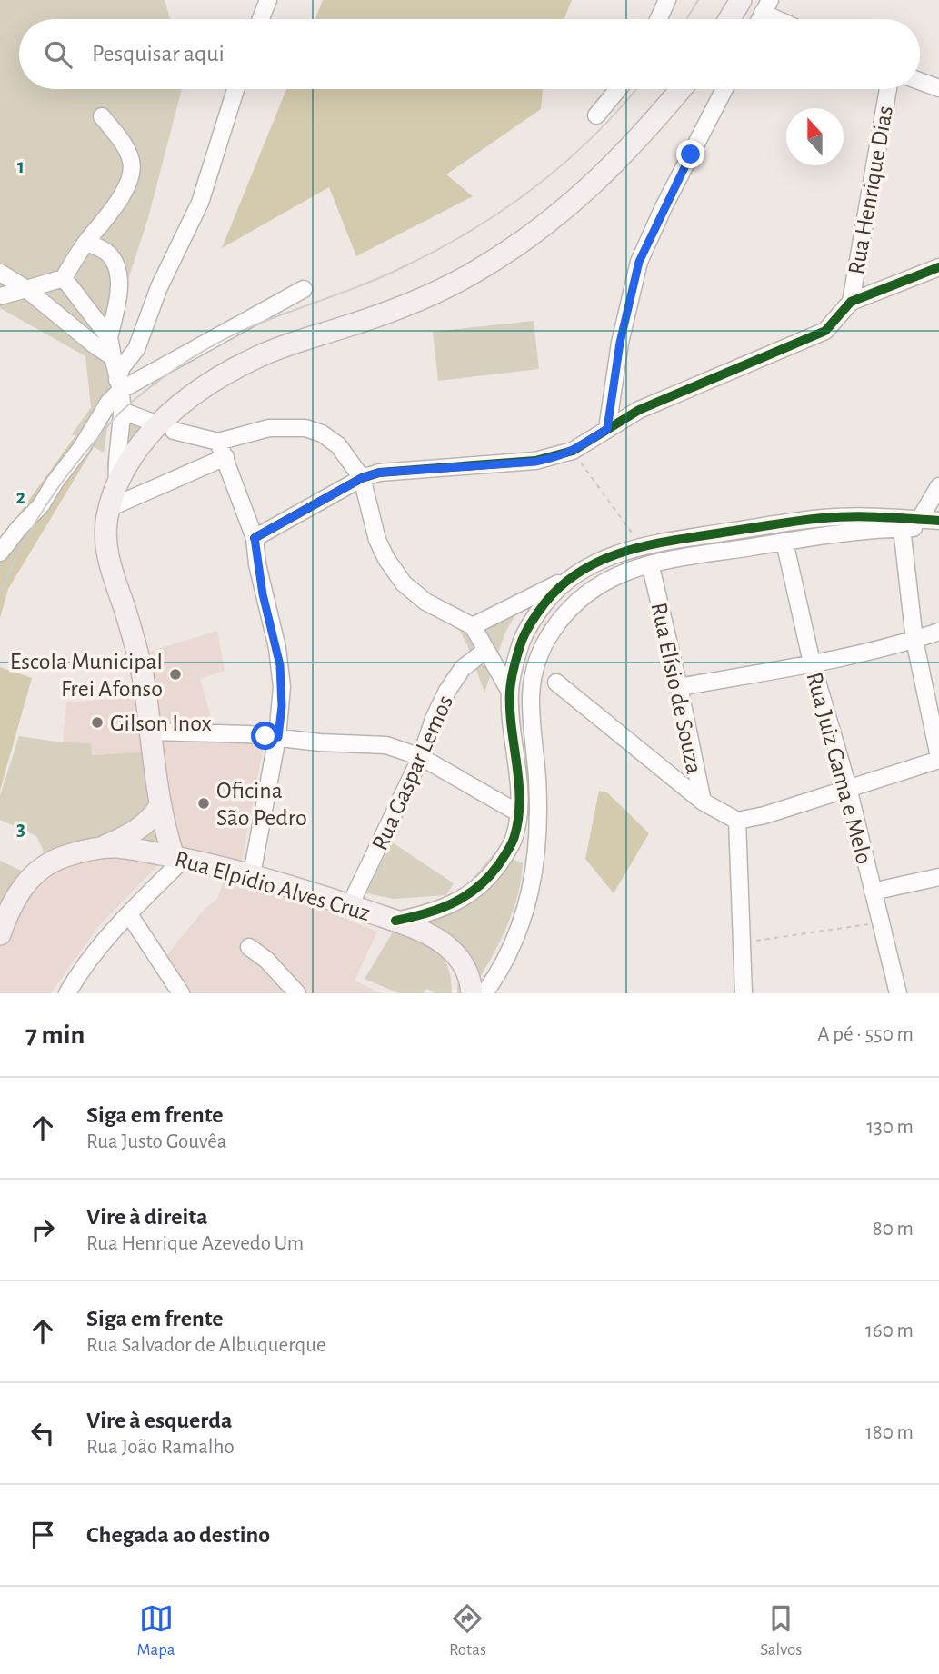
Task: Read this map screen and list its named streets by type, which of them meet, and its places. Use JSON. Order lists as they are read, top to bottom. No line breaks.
{"streets":{"main road":["Rua Elpídio Alves Cruz"],"street":["Rua Henrique Dias","Rua Elísio de Souza","Rua Juiz Gama e Melo","Rua Gaspar Lemos"]},"crossings":[["Rua Gaspar Lemos","Rua Elpídio Alves Cruz"]],"places":["Escola Municipal Frei Afonso","Gilson Inox","Oficina São Pedro"],"north":"top","page":{"search":"Pesquisar aqui","heading":["7 min","A pé · 550 m"],"list":[["Siga em frente","Rua Justo Gouvêa","130 m"],["Vire à direita","Rua Henrique Azevedo Um","80 m"],["Siga em frente","Rua Salvador de Albuquerque","160 m"],["Vire à esquerda","Rua João Ramalho","180 m"],"Chegada ao destino"],"nav":["Mapa","Rotas","Salvos"]},"grid":{"rows":["1","2","3"]}}
